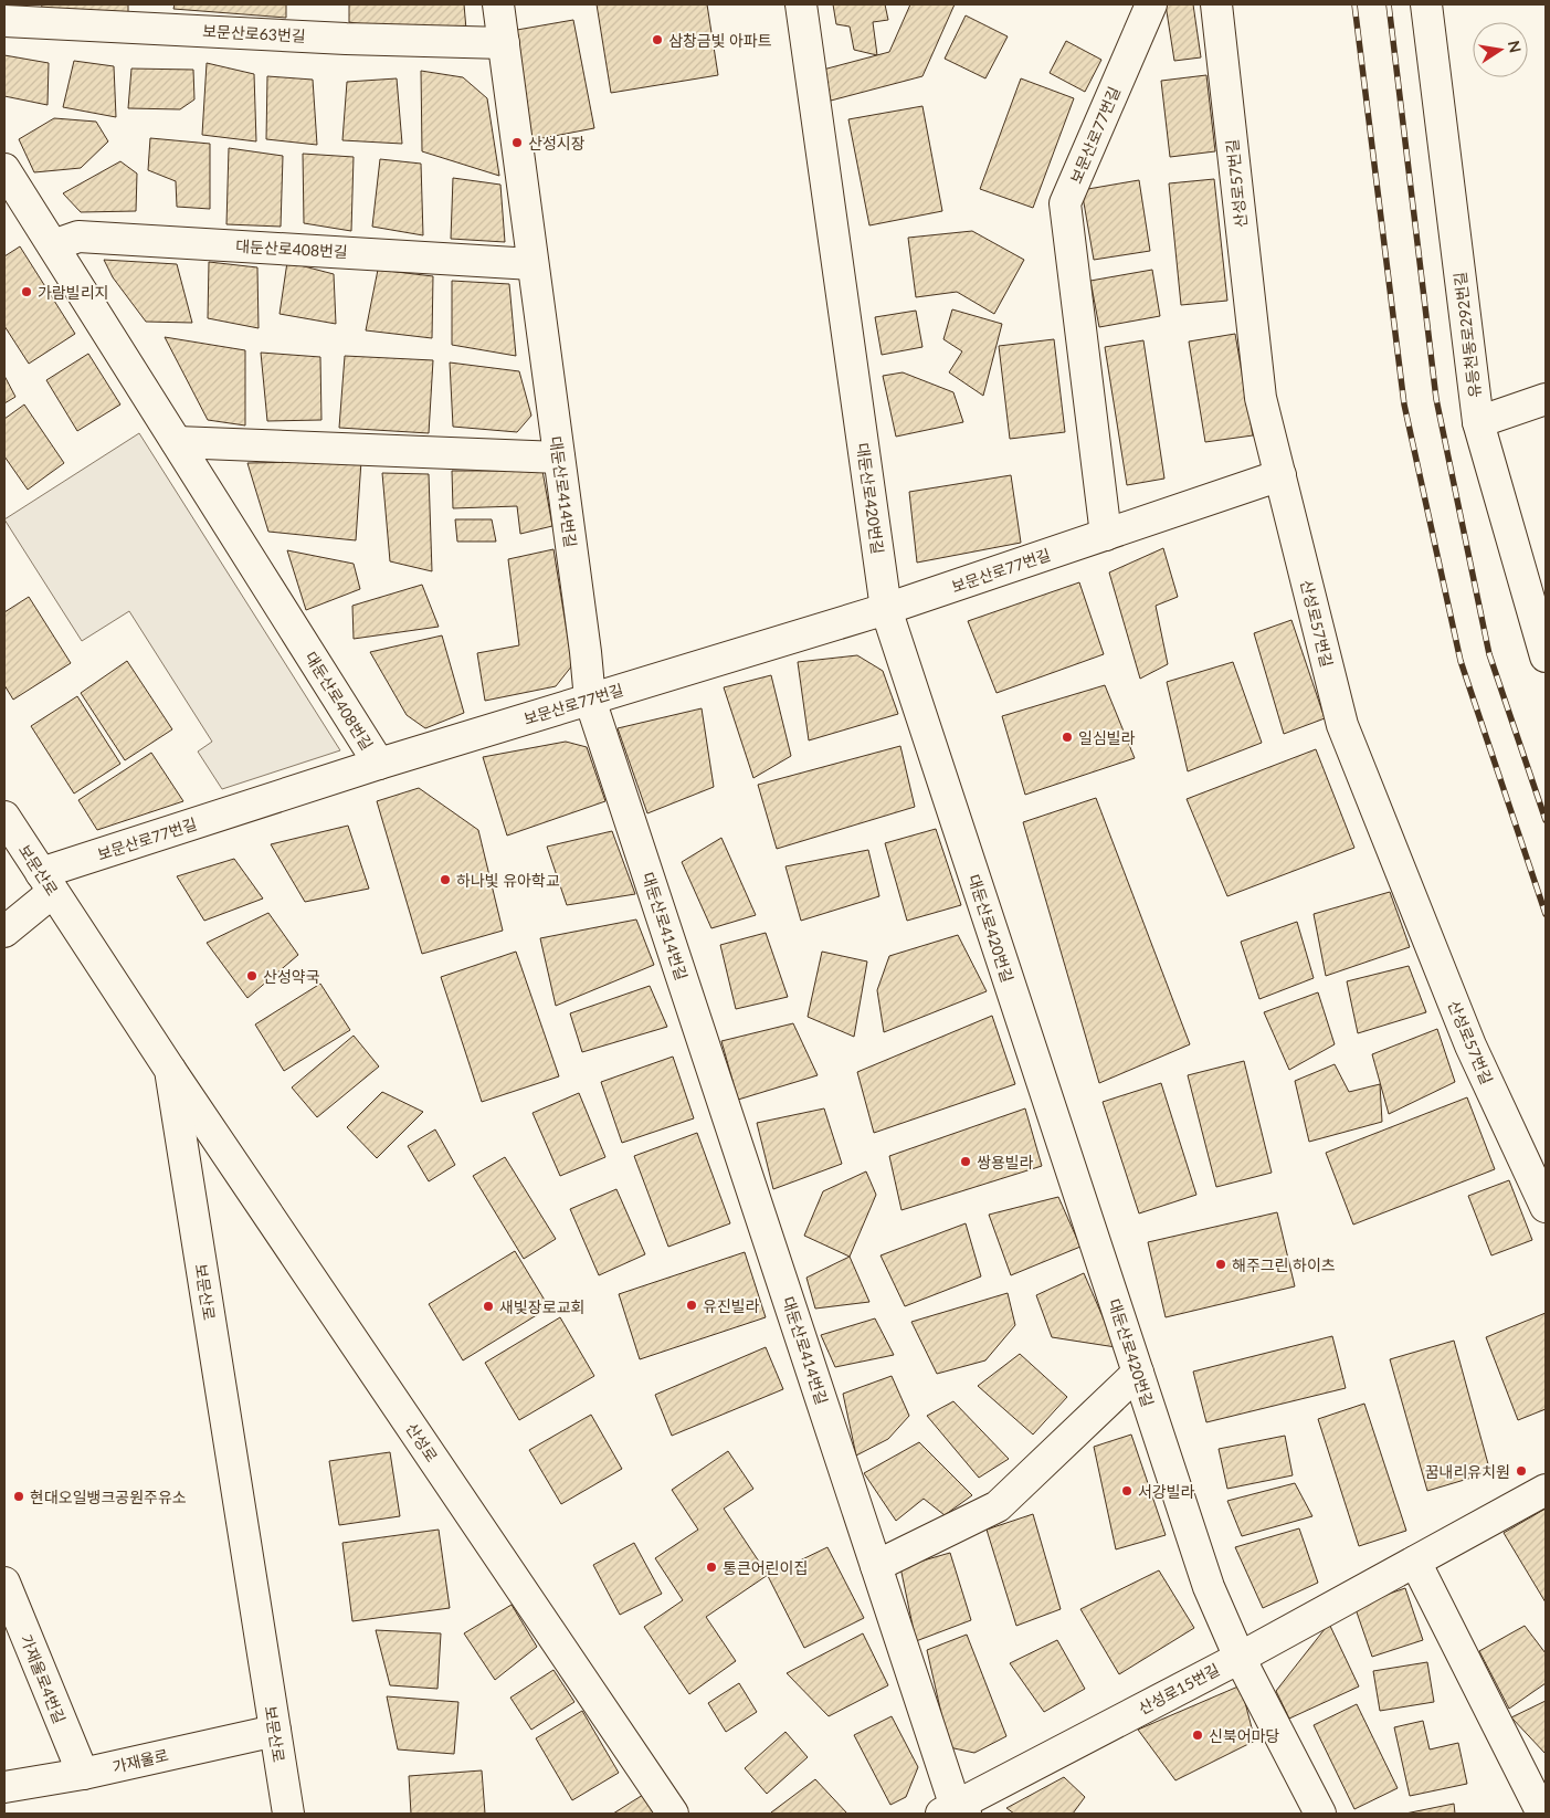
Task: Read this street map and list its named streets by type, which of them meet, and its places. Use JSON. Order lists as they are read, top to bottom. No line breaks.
{"streets":{"street":["보문산로63번길","보문산로77번길","산성로57번길","대둔산로408번길","유등천동로292번길","대둔산로414번길","대둔산로420번길","보문산로","산성로","가재울로4번길","산성로15번길","가재울로"]},"crossings":[["보문산로63번길","대둔산로414번길"],["보문산로77번길","산성로57번길"],["보문산로77번길","대둔산로408번길"],["보문산로77번길","대둔산로414번길"],["보문산로77번길","대둔산로420번길"],["보문산로77번길","보문산로"],["대둔산로408번길","대둔산로414번길"],["대둔산로414번길","산성로15번길"],["대둔산로420번길","산성로15번길"],["보문산로","산성로"],["보문산로","가재울로"],["가재울로4번길","가재울로"]],"places":["삼창금빛 아파트","산성시장","가람빌리지","일심빌라","하나빛 유아학교","산성약국","쌍용빌라","해주그린 하이츠","유진빌라","새빛장로교회","꿈내리유치원","서강빌라","현대오일뱅크공원주유소","통큰어린이집","신북어마당"],"north":"right"}
